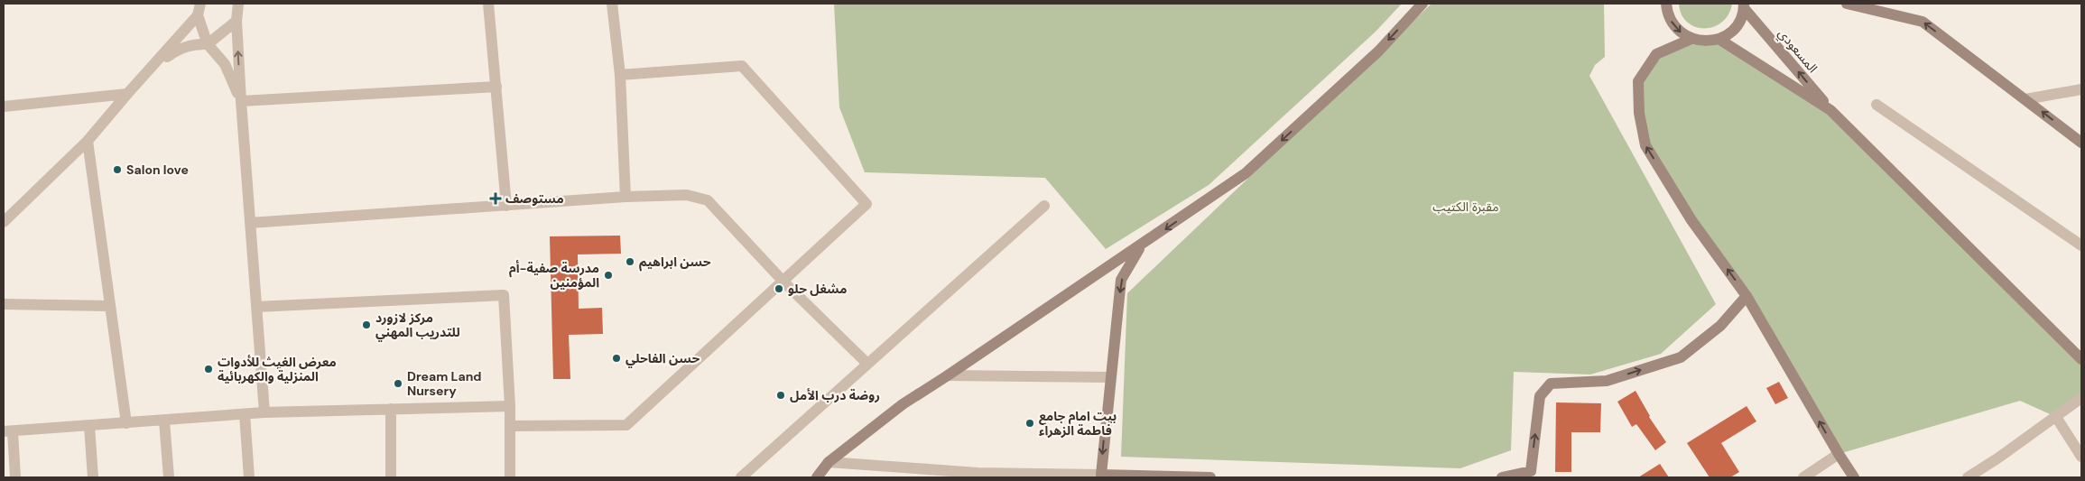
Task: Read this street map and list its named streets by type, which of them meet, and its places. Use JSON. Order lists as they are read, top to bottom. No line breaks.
{"streets":{"main road":["المسعودي"]},"parks":["مقبرة الكتيب"],"places":{"other":["Salon love","حسن ابراهيم","مدرسة صفية-أم المؤمنين","مشغل حلو","مركز لازورد للتدريب المهني","حسن الفاحلي","معرض الغيث للأدوات المنزلية والكهربائية","Dream Land Nursery","روضة درب الأمل","بيت امام جامع فاطمة الزهراء"],"health":["مستوصف"]}}
